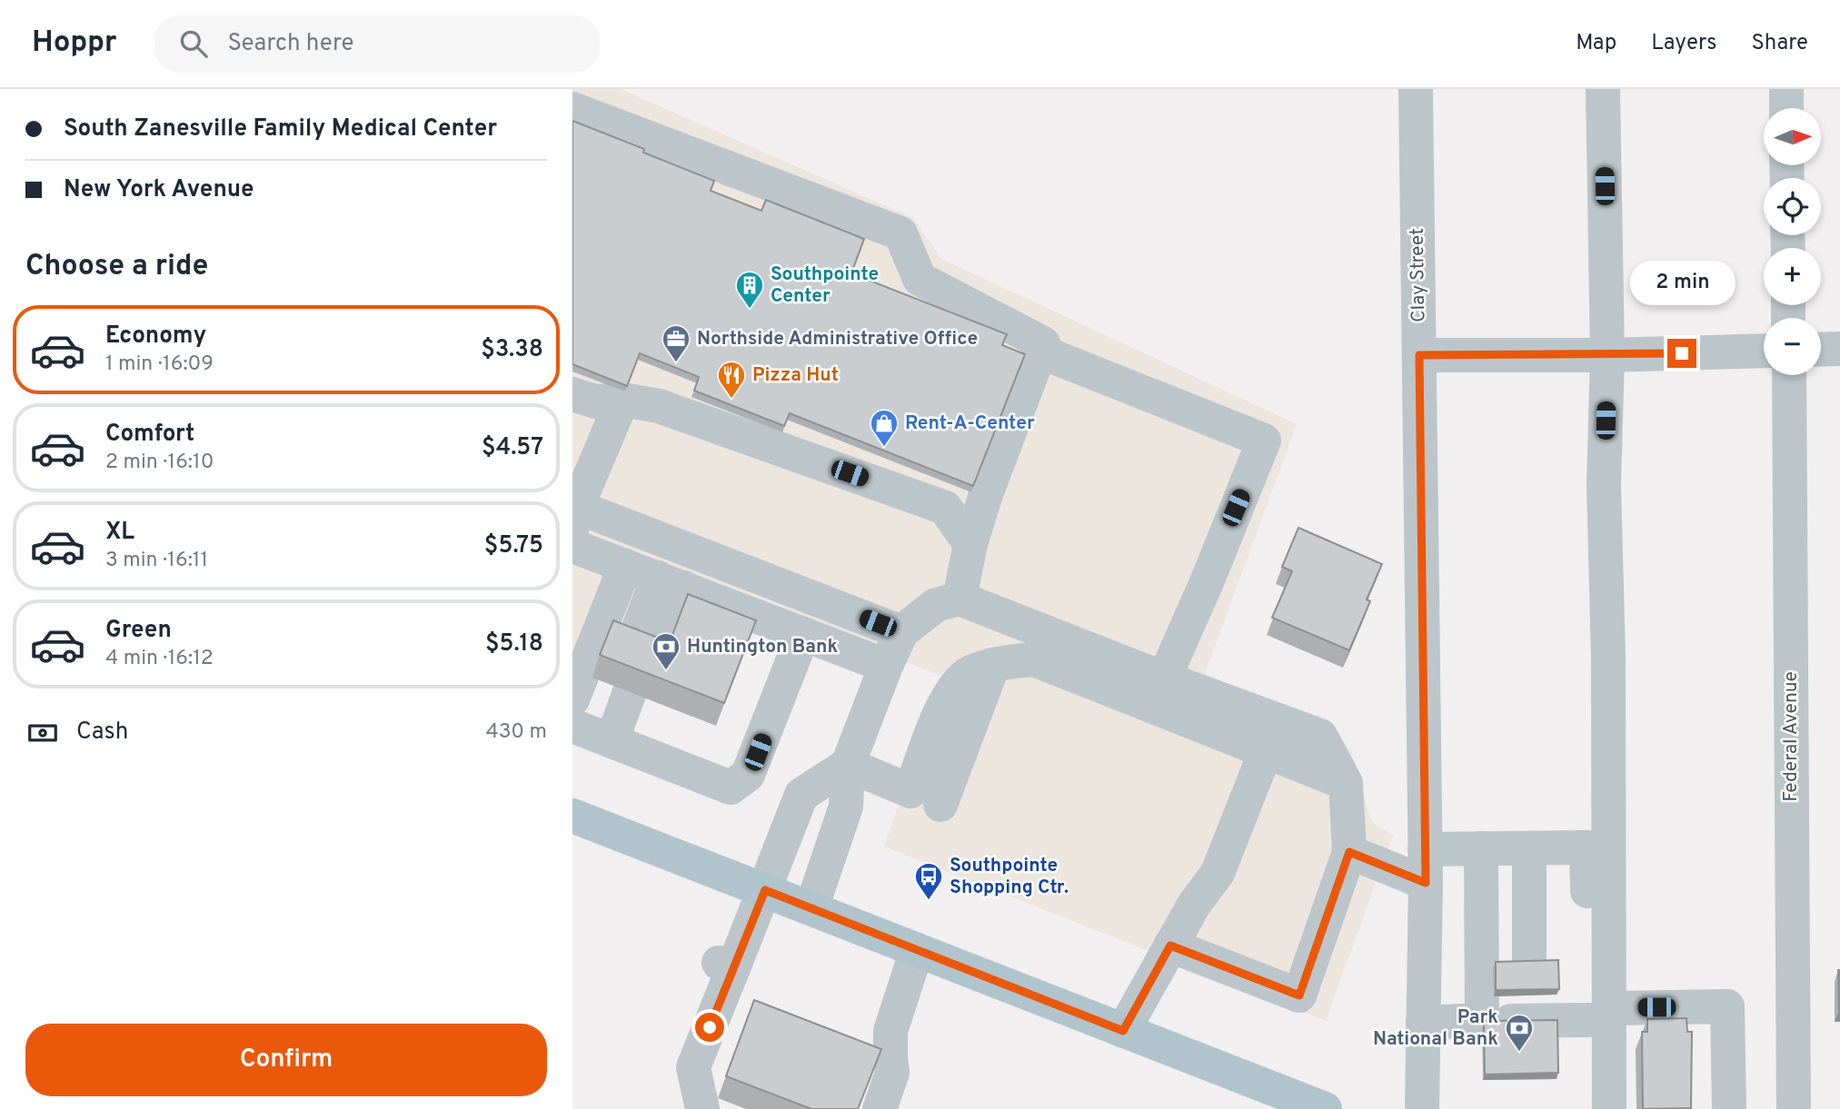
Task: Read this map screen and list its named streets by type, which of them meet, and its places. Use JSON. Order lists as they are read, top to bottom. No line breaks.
{"streets":{"street":["Clay Street","Federal Avenue"]},"places":{"building":["Southpointe Center"],"office":["Northside Administrative Office"],"restaurant":["Pizza Hut"],"shop":["Rent-A-Center"],"bank":["Huntington Bank","Park National Bank"],"bus stop":["Southpointe Shopping Ctr."]},"north":"right","page":{"header":"Hoppr","search":"Search here","nav":["Map","Layers","Share"],"banner":["South Zanesville Family Medical Center","New York Avenue"],"map_buttons":["+","−"],"heading":"Choose a ride","bubble":"2 min","list":[{"name":"Economy","note":"1 min · 16:09","value":"$3.38"},{"name":"Comfort","note":"2 min · 16:10","value":"$4.57"},{"name":"XL","note":"3 min · 16:11","value":"$5.75"},{"name":"Green","note":"4 min · 16:12","value":"$5.18"}],"pay":["Cash","430 m"],"buttons":"Confirm"}}
